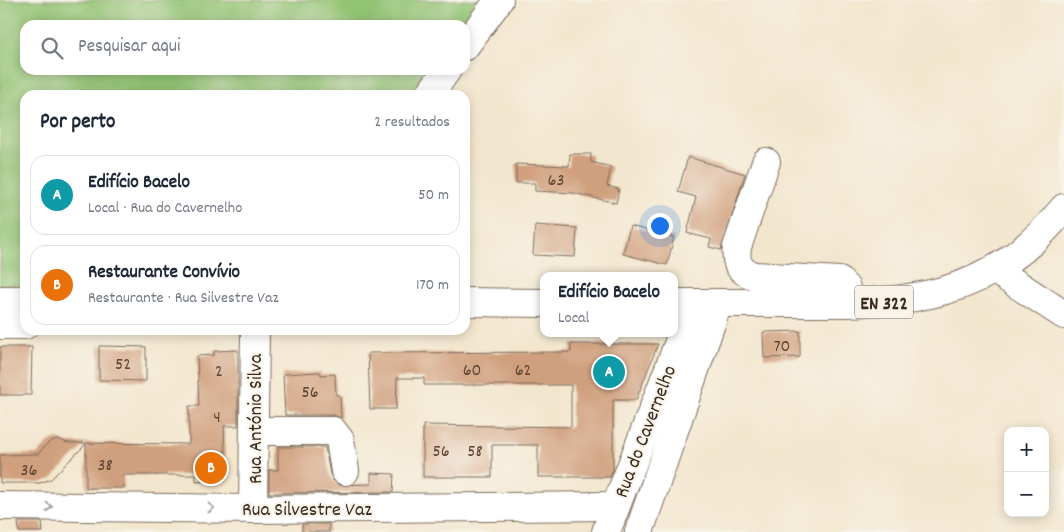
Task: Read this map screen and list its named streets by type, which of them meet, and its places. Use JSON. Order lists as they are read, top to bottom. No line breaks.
{"streets":{"street":["EN 322","Rua António Silva","Rua do Cavernelho","Rua Silvestre Vaz"]},"crossings":[["EN 322","Rua do Cavernelho"],["Rua António Silva","Rua Silvestre Vaz"],["Rua do Cavernelho","Rua Silvestre Vaz"]],"one_way":["Rua Silvestre Vaz"],"house_numbers":["63","70","52","60","62","2","56","4","56","58","38","36"],"page":{"search":"Pesquisar aqui","heading":["Por perto","2 resultados"],"list":[{"mark":"A","name":"Edifício Bacelo","note":"Local · Rua do Cavernelho","value":"50 m"},{"mark":"B","name":"Restaurante Convívio","note":"Restaurante · Rua Silvestre Vaz","value":"170 m"}],"popup":["Edifício Bacelo","Local"],"pins":["A","B"],"map_buttons":["+","−"]}}
